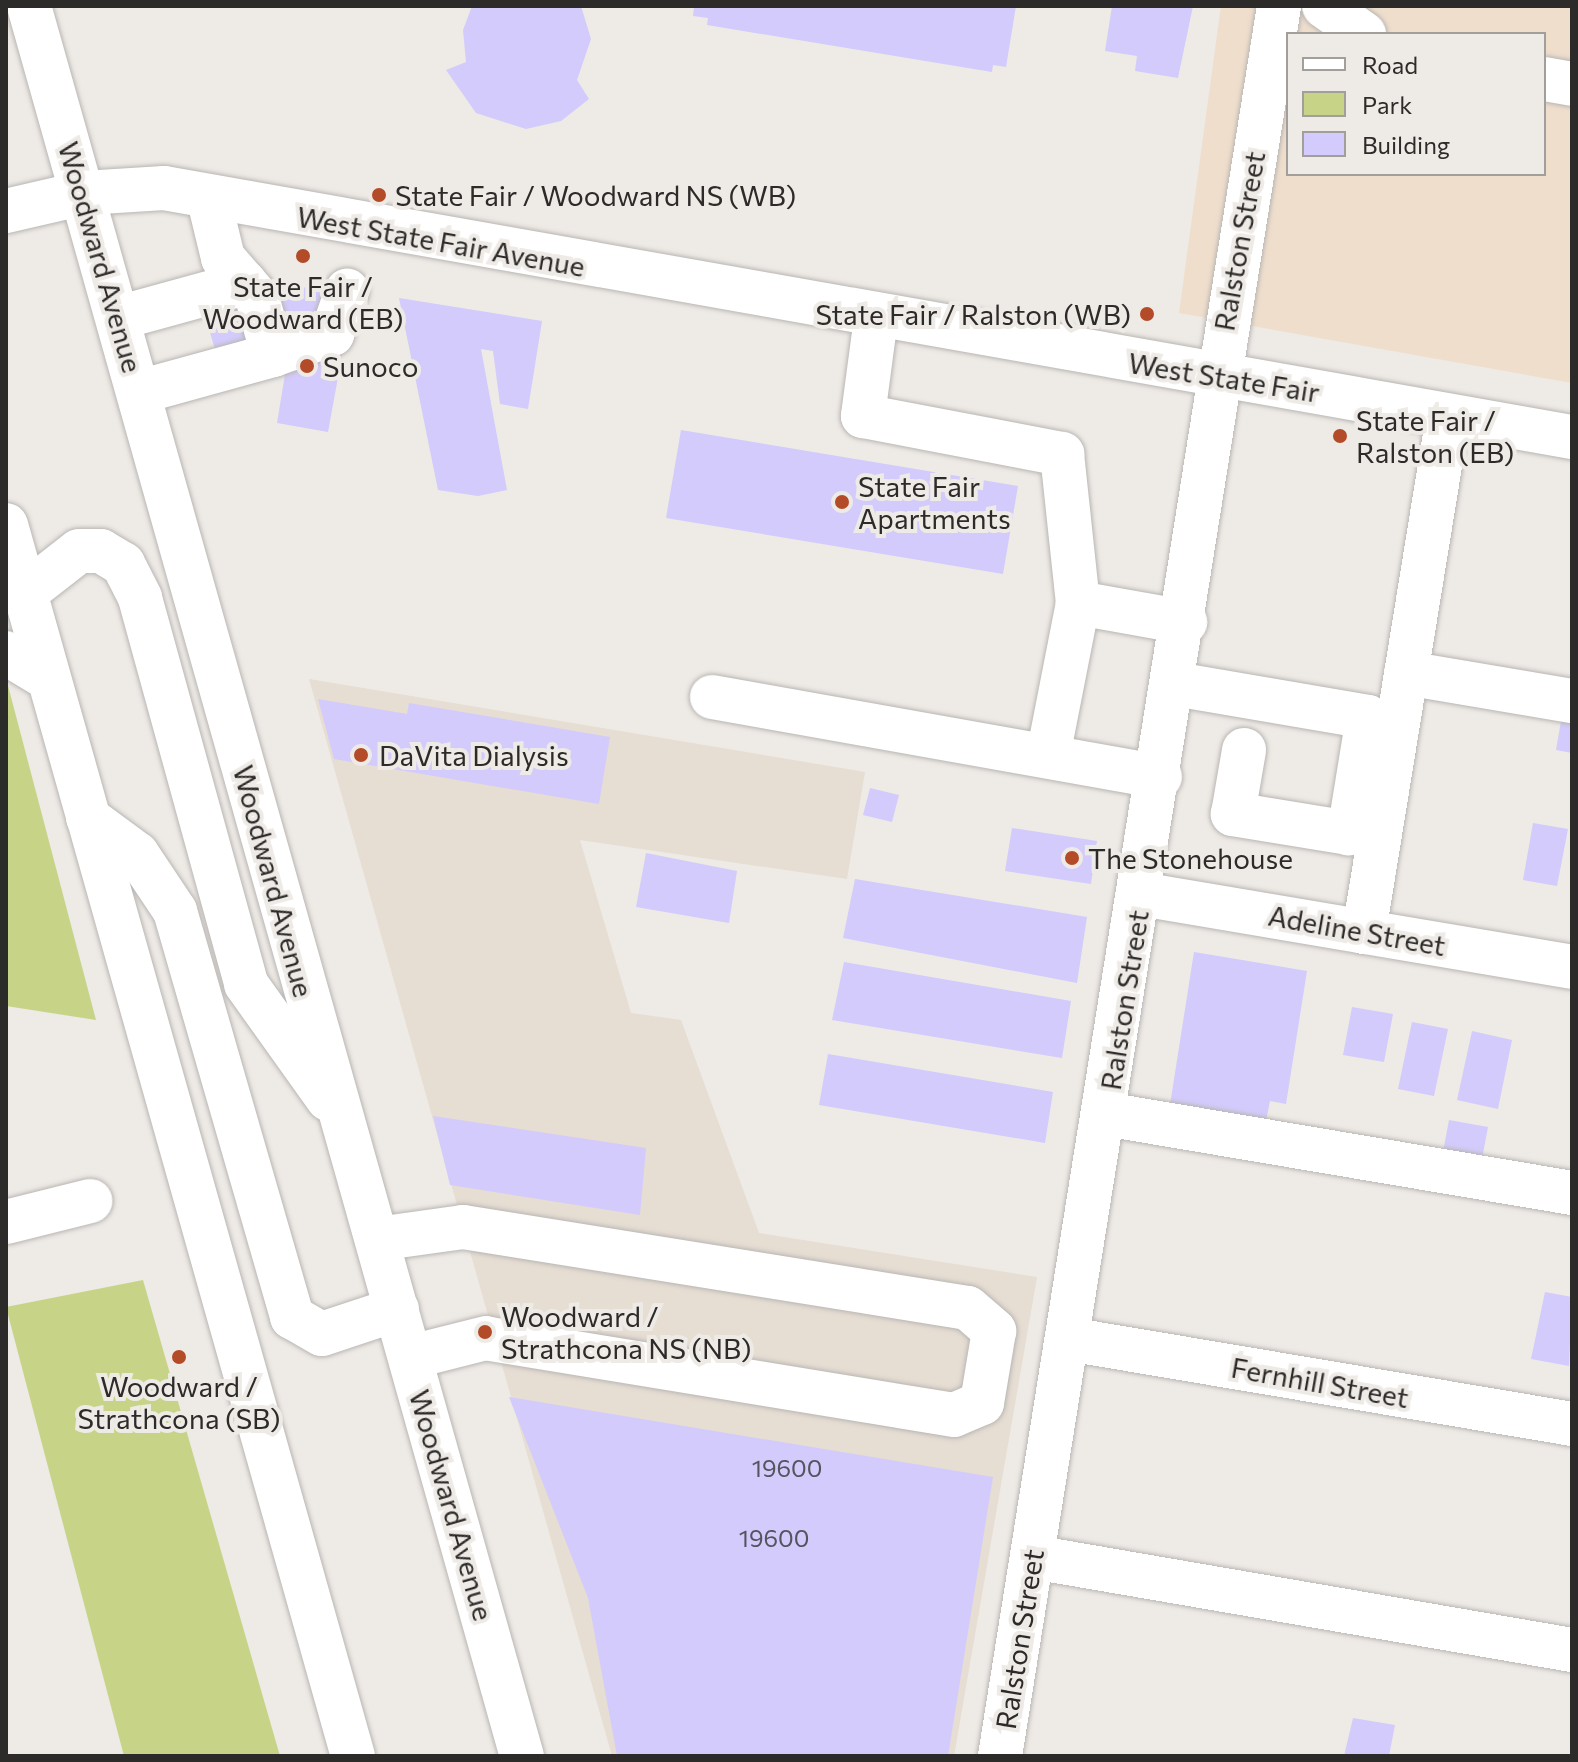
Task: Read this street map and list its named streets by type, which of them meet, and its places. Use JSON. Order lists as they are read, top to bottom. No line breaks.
{"streets":{"main road":["West State Fair Avenue","Ralston Street","Woodward Avenue","West State Fair","Adeline Street","Fernhill Street"]},"crossings":[["West State Fair Avenue","Woodward Avenue"],["West State Fair Avenue","West State Fair"],["Ralston Street","West State Fair"],["Ralston Street","Adeline Street"],["Ralston Street","Fernhill Street"]],"places":["State Fair / Woodward NS (WB)","State Fair / Woodward (EB)","State Fair / Ralston (WB)","Sunoco","State Fair / Ralston (EB)","State Fair Apartments","DaVita Dialysis","The Stonehouse","Woodward / Strathcona NS (NB)","Woodward / Strathcona (SB)"],"house_numbers":["19600","19600"],"legend":["Road","Park","Building"]}
